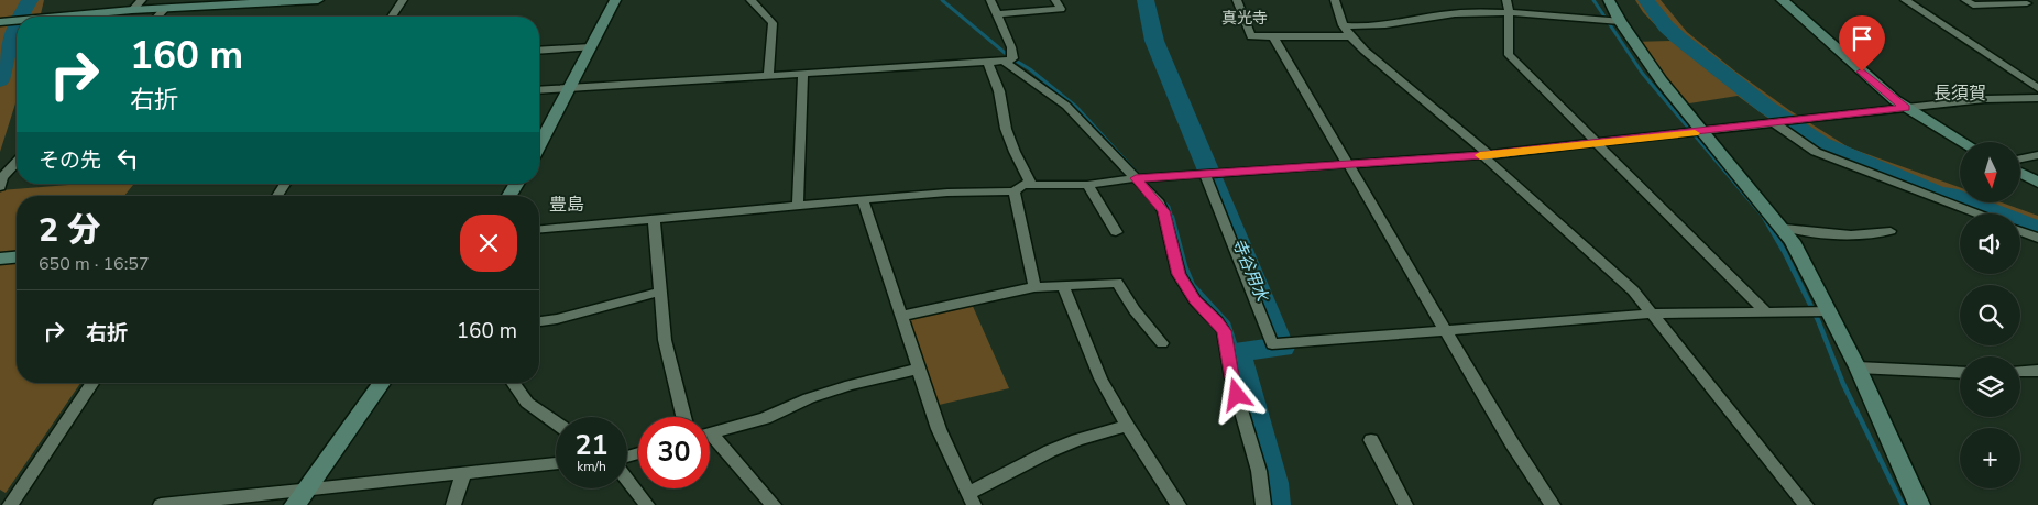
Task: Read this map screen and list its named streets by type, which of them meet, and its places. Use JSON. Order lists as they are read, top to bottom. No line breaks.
{"districts":["真光寺","長須賀","豊島"],"water":["寺谷用水"],"north":"bottom","page":{"turn":["160 m","右折"],"then":"その先","map_buttons":"+","heading":["2 分","650 m · 16:57"],"list":[{"name":"右折","value":"160 m"}],"speed":"21 km/h","limit":"30"}}
